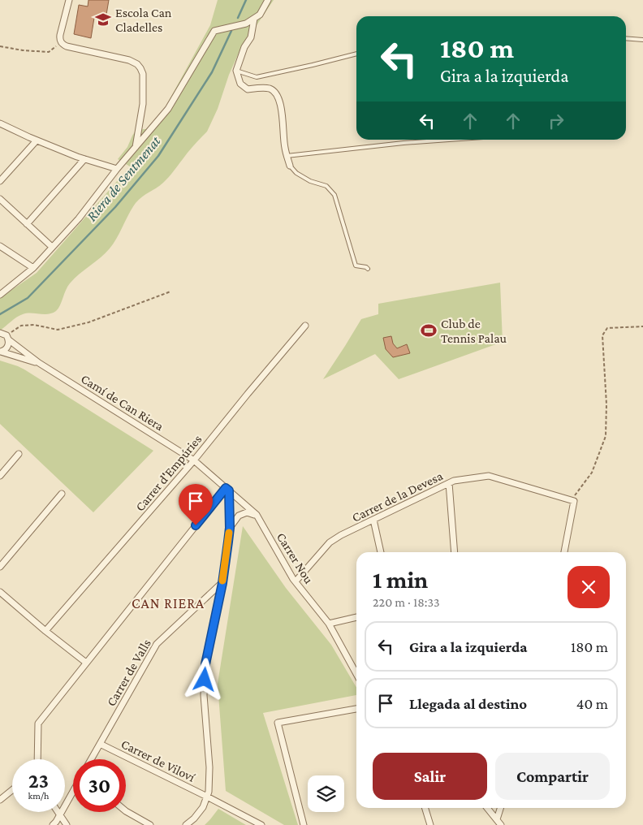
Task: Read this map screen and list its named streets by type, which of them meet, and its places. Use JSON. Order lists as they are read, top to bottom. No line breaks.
{"streets":{"street":["Camí de Can Riera","Carrer d'Empúries","Carrer de la Devesa","Carrer Nou","Carrer de Valls","Carrer de Viloví"]},"crossings":[["Camí de Can Riera","Carrer d'Empúries"],["Camí de Can Riera","Carrer Nou"],["Carrer d'Empúries","Carrer Nou"],["Carrer de la Devesa","Carrer Nou"],["Carrer de Valls","Carrer de Viloví"]],"districts":["CAN RIERA"],"water":["Riera de Sentmenat"],"places":{"school or university":["Escola Can Cladelles"],"sports":["Club de Tennis Palau"]},"page":{"turn":["180 m","Gira a la izquierda"],"heading":["1 min","220 m · 18:33"],"list":[{"name":"Gira a la izquierda","value":"180 m"},{"name":"Llegada al destino","value":"40 m"}],"buttons":["Salir","Compartir"],"speed":"23 km/h","limit":"30"}}
